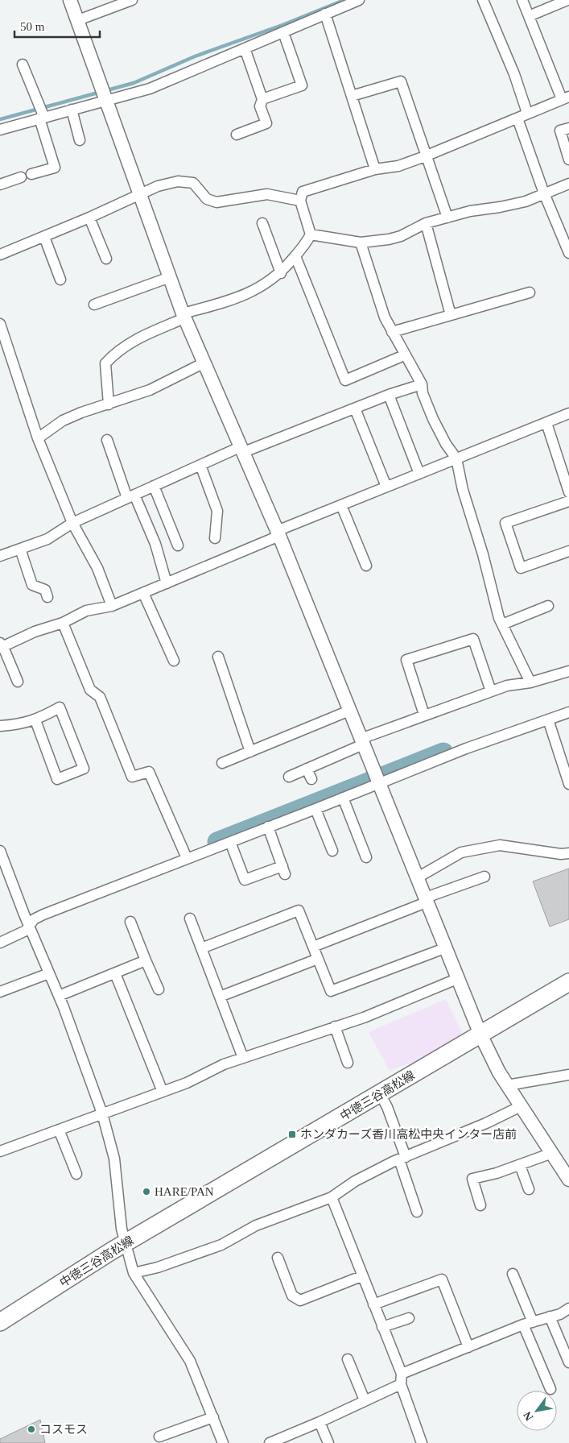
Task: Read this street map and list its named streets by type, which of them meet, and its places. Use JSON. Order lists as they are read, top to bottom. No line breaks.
{"streets":{"main road":["中徳三谷高松線"]},"places":{"transit":["ホンダカーズ香川高松中央インター店前"],"other":["HARE/PAN","コスモス"]},"scale_bar":"50 m","north":"bottom left"}
